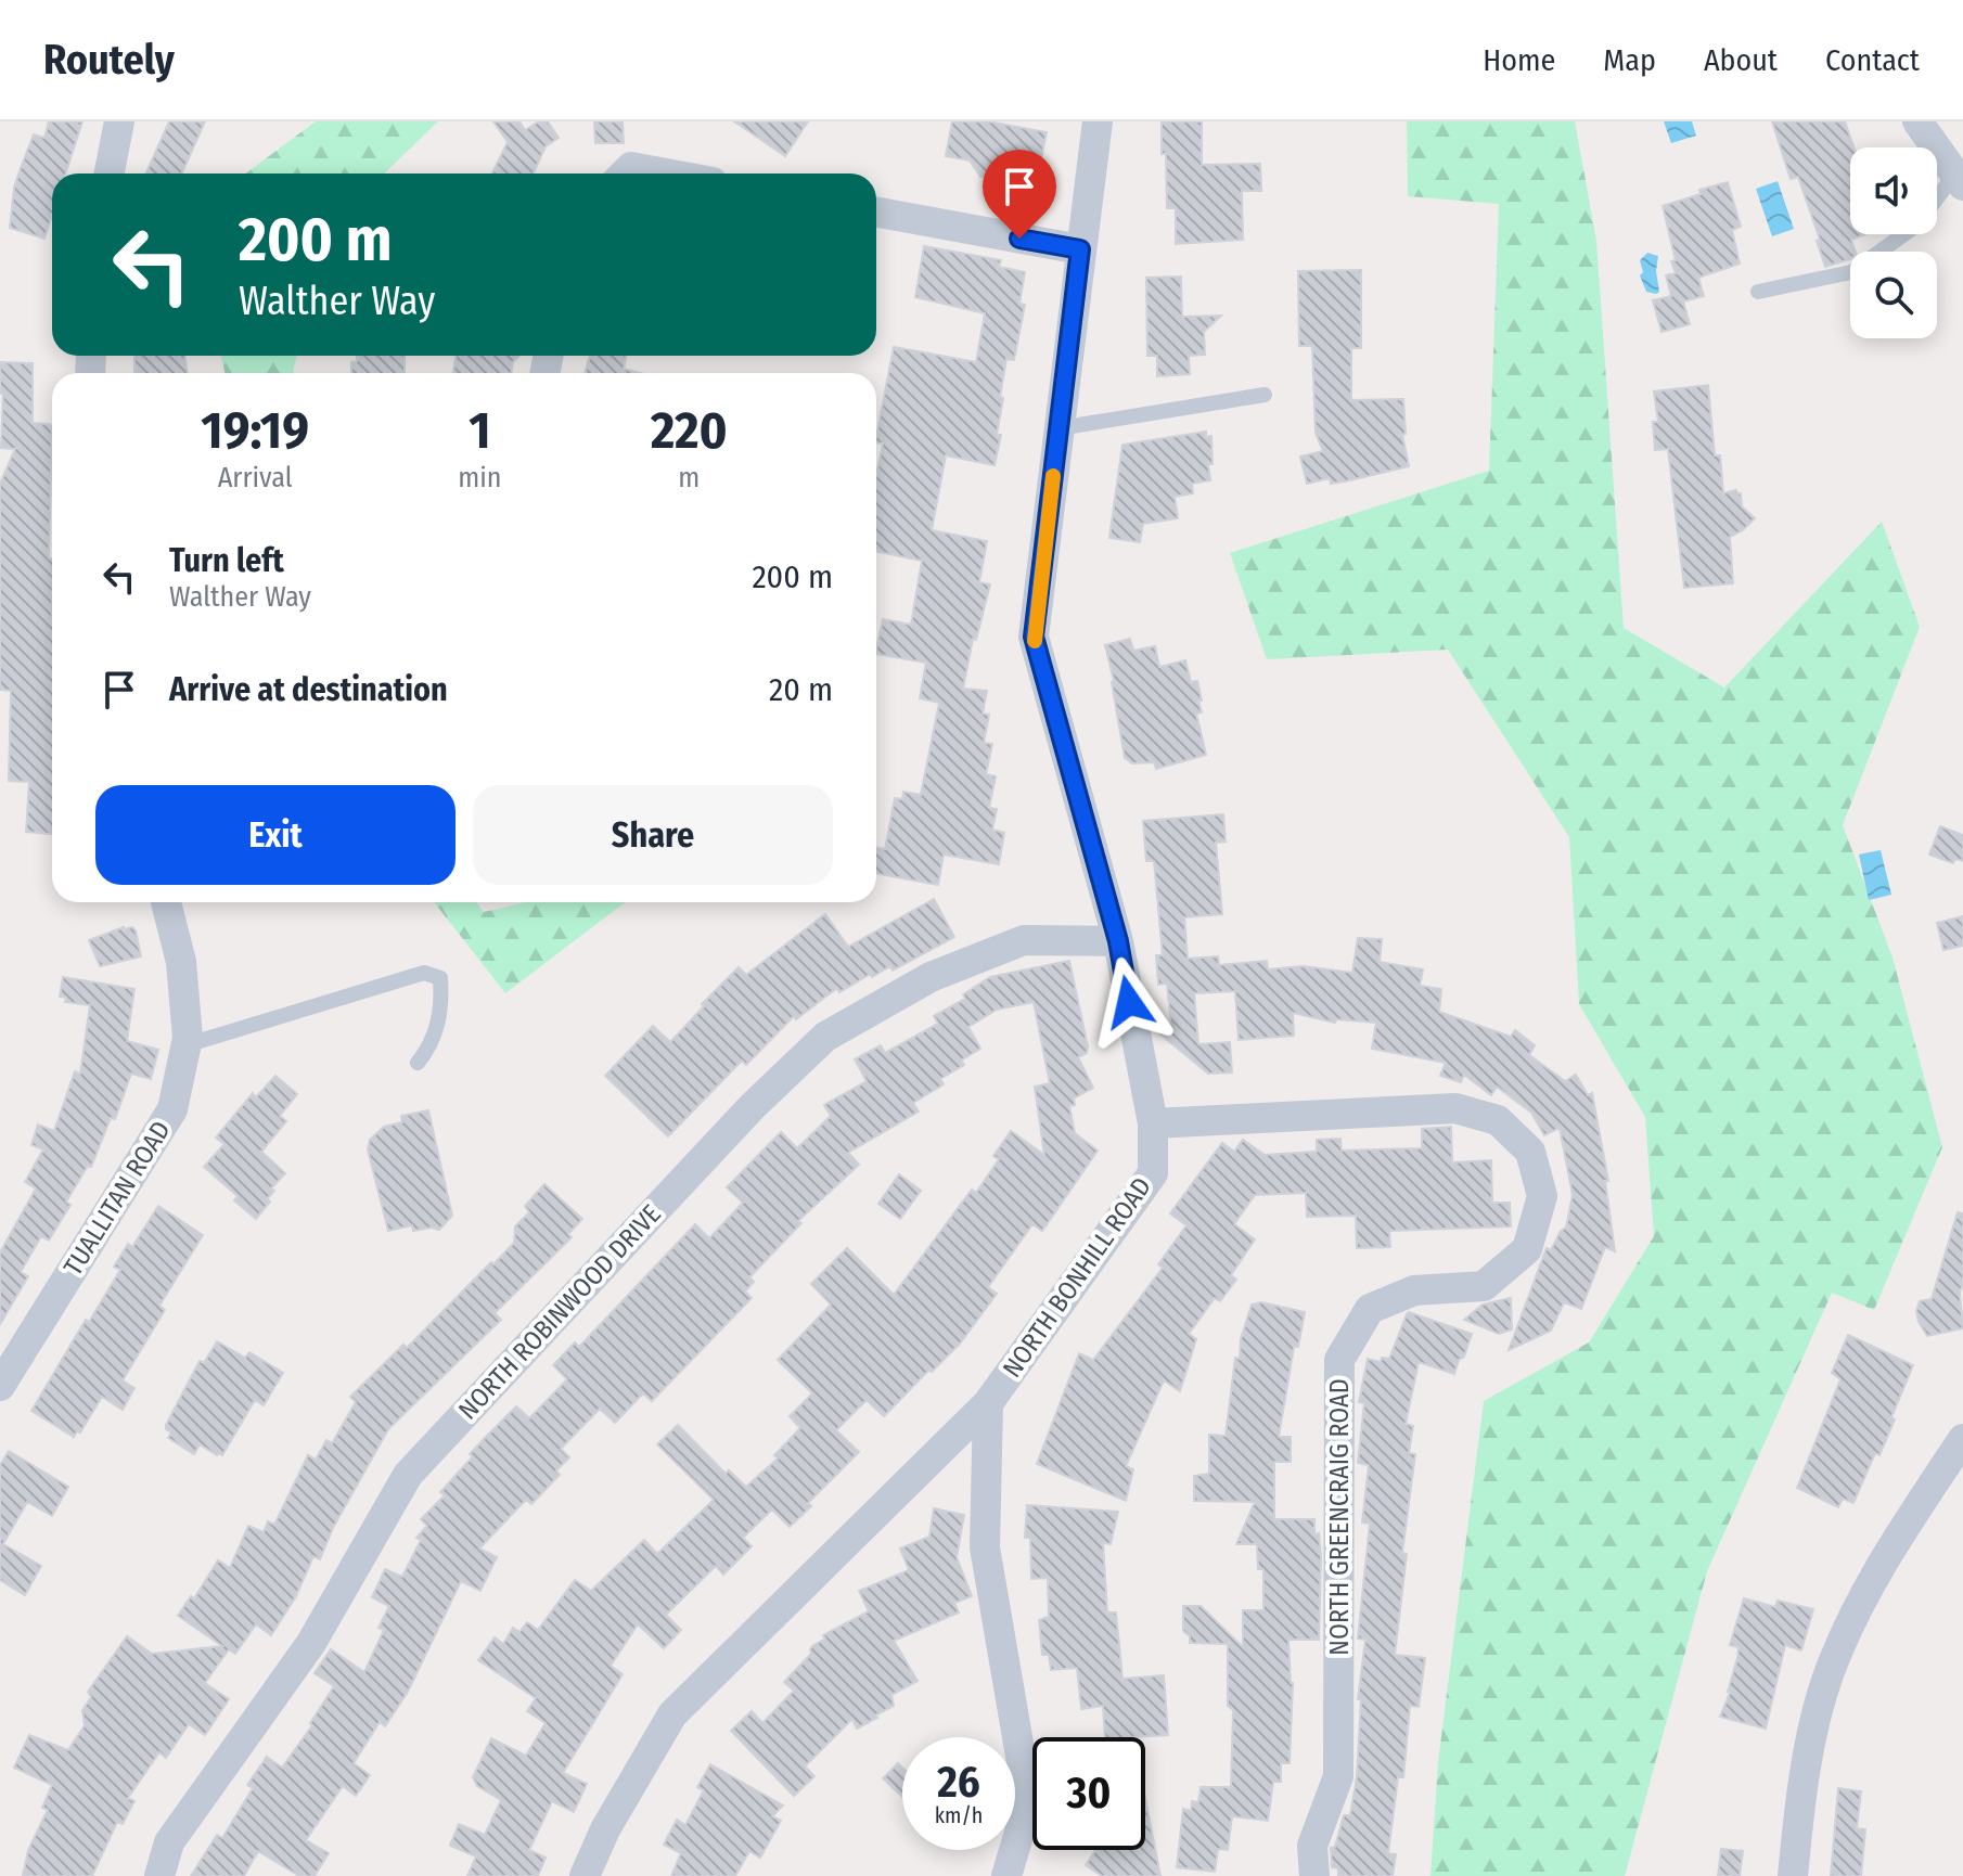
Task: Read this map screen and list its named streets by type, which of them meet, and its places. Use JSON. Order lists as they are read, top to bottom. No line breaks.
{"streets":{"street":["TUALLITAN ROAD","NORTH BONHILL ROAD","NORTH ROBINWOOD DRIVE","NORTH GREENCRAIG ROAD"]},"crossings":[["NORTH BONHILL ROAD","NORTH ROBINWOOD DRIVE"],["NORTH BONHILL ROAD","NORTH GREENCRAIG ROAD"]],"page":{"header":"Routely","nav":["Home","Map","About","Contact"],"turn":["200 m","Walther Way"],"eta":["19:19","Arrival","1","min","220","m"],"list":[{"name":"Turn left","note":"Walther Way","value":"200 m"},{"name":"Arrive at destination","value":"20 m"}],"buttons":["Exit","Share"],"speed":"26 km/h","limit":"30"}}
